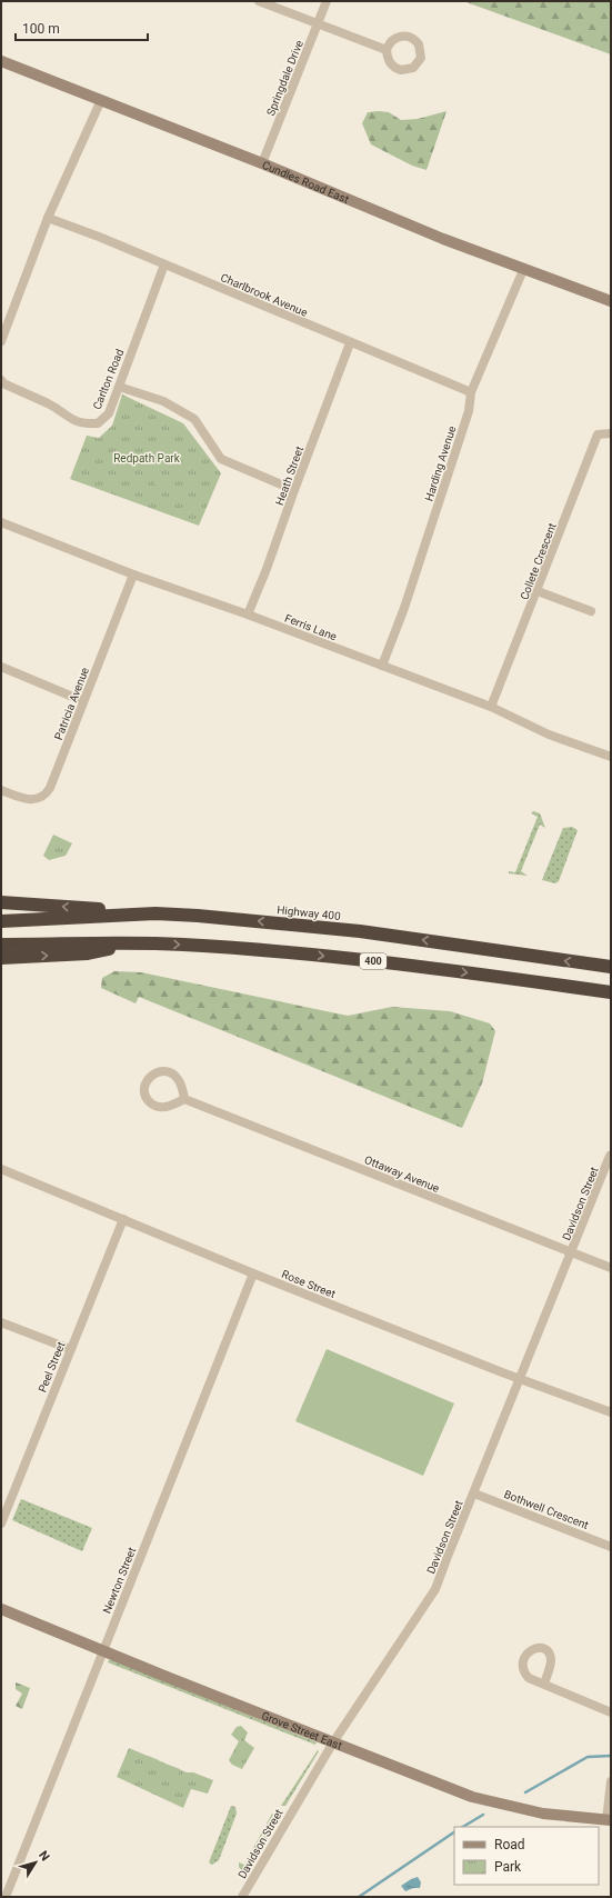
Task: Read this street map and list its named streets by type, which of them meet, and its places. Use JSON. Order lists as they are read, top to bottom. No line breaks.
{"streets":{"highway":["Highway 400","400"],"main road":["Cundles Road East","Grove Street East"],"street":["Springdale Drive","Charlbrook Avenue","Carlton Road","Harding Avenue","Heath Street","Collete Crescent","Ferris Lane","Patricia Avenue","Ottaway Avenue","Davidson Street","Rose Street","Peel Street","Bothwell Crescent","Newton Street"]},"crossings":[["Springdale Drive","Cundles Road East"],["Cundles Road East","Harding Avenue"],["Charlbrook Avenue","Carlton Road"],["Charlbrook Avenue","Harding Avenue"],["Charlbrook Avenue","Heath Street"],["Harding Avenue","Ferris Lane"],["Heath Street","Ferris Lane"],["Collete Crescent","Ferris Lane"],["Ferris Lane","Patricia Avenue"],["Ottaway Avenue","Davidson Street"],["Davidson Street","Rose Street"],["Davidson Street","Bothwell Crescent"],["Davidson Street","Grove Street East"],["Rose Street","Peel Street"],["Rose Street","Newton Street"],["Newton Street","Grove Street East"]],"parks":["Redpath Park"],"legend":["Road","Park"],"scale_bar":"100 m","north":"top right"}
